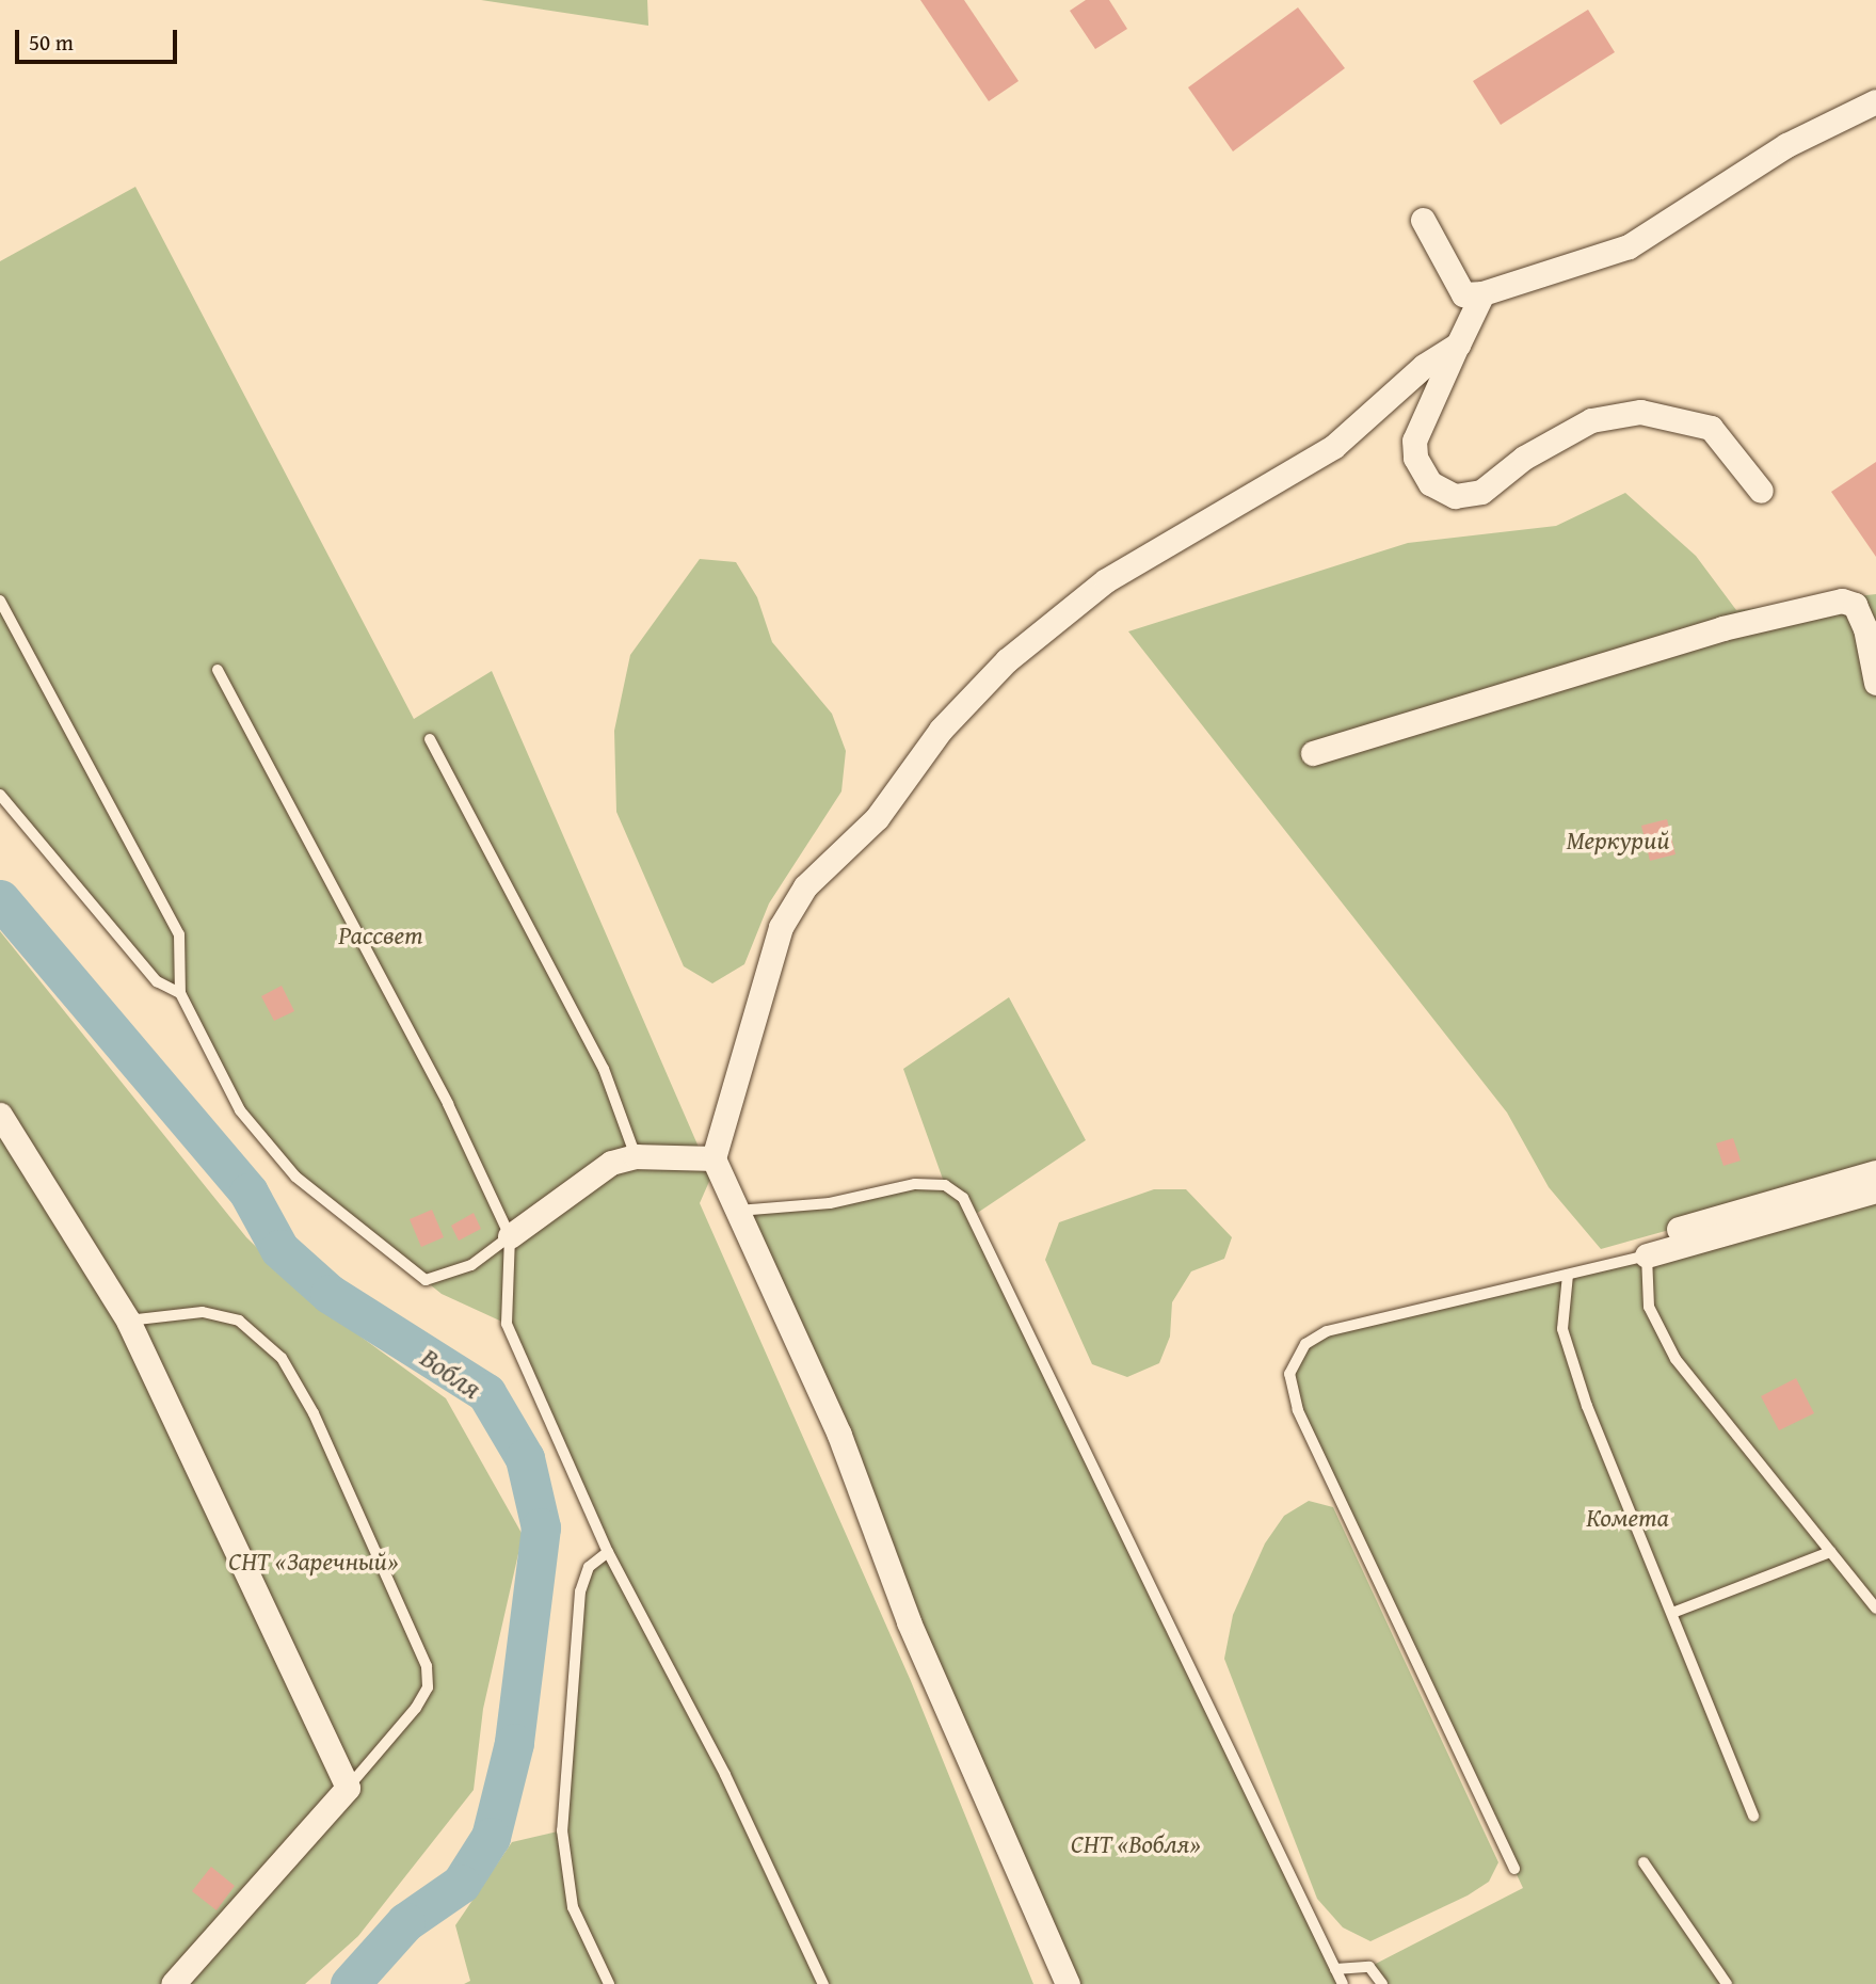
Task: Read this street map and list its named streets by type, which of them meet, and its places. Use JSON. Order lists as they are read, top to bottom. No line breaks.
{"water":["Вобля"],"parks":["Меркурий","Рассвет","Комета","СНТ «Заречный»","СНТ «Вобля»"],"scale_bar":"50 m"}
